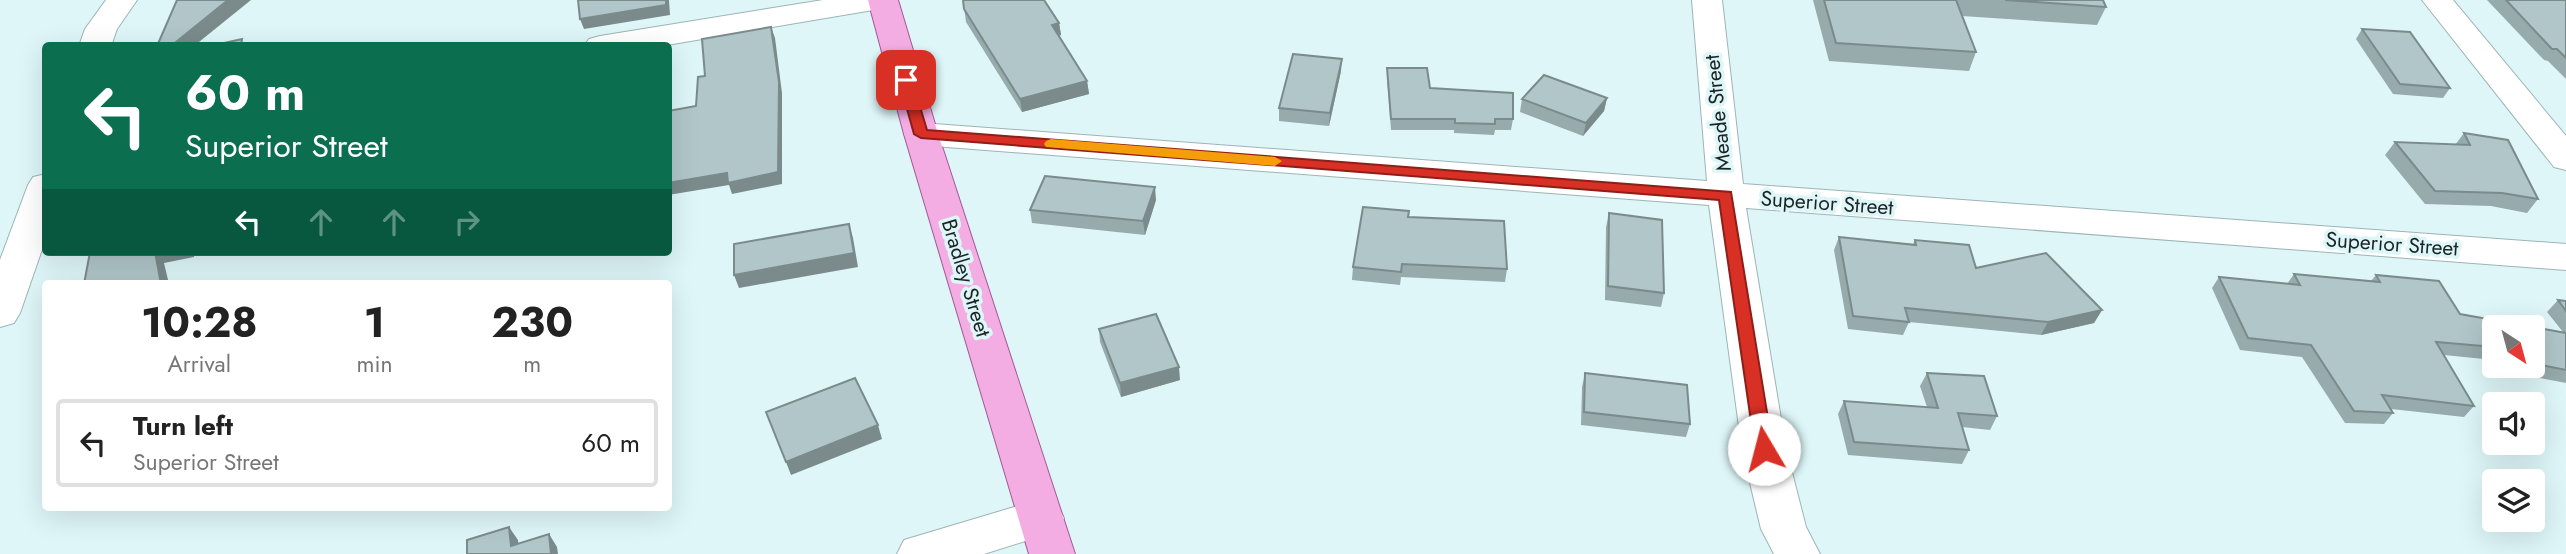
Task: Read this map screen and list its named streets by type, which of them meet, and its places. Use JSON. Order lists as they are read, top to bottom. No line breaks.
{"streets":{"main road":["Bradley Street"],"street":["Meade Street","Superior Street"]},"crossings":[["Meade Street","Superior Street"],["Superior Street","Bradley Street"]],"north":"bottom right","page":{"turn":["60 m","Superior Street"],"eta":["10:28","Arrival","1","min","230","m"],"list":[{"name":"Turn left","note":"Superior Street","value":"60 m"}]}}
